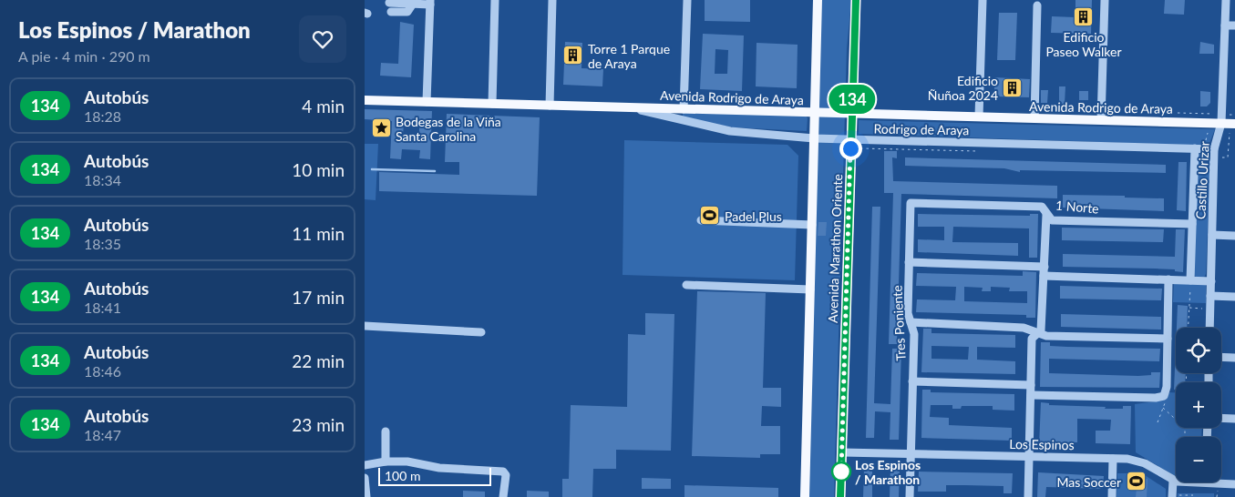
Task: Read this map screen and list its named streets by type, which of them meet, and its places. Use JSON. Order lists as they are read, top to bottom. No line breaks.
{"streets":{"main road":["Avenida Rodrigo de Araya","Avenida Marathon Oriente"],"street":["Rodrigo de Araya","Castillo Urizar","1 Norte","Tres Poniente","Los Espinos"]},"crossings":[["Avenida Rodrigo de Araya","Rodrigo de Araya"],["Avenida Rodrigo de Araya","Castillo Urizar"],["Avenida Rodrigo de Araya","Avenida Marathon Oriente"],["Rodrigo de Araya","Castillo Urizar"],["Rodrigo de Araya","Avenida Marathon Oriente"],["Castillo Urizar","1 Norte"],["1 Norte","Tres Poniente"],["Avenida Marathon Oriente","Los Espinos"],["Tres Poniente","Los Espinos"]],"places":{"building":["Edificio Paseo Walker","Torre 1 Parque de Araya","Edificio Ñuñoa 2024"],"place":["Bodegas de la Viña Santa Carolina"],"sports":["Padel Plus","Mas Soccer"],"other":["Los Espinos / Marathon"]},"lines":["bus line 134"],"scale_bar":"100 m","page":{"heading":["Los Espinos / Marathon","A pie · 4 min · 290 m"],"on_map":"134","list":[{"mark":"134","name":"Autobús","note":"18:28","value":"4 min"},{"mark":"134","name":"Autobús","note":"18:34","value":"10 min"},{"mark":"134","name":"Autobús","note":"18:35","value":"11 min"},{"mark":"134","name":"Autobús","note":"18:41","value":"17 min"},{"mark":"134","name":"Autobús","note":"18:46","value":"22 min"},{"mark":"134","name":"Autobús","note":"18:47","value":"23 min"}],"map_buttons":["+","−"],"scale":"100 m"}}
